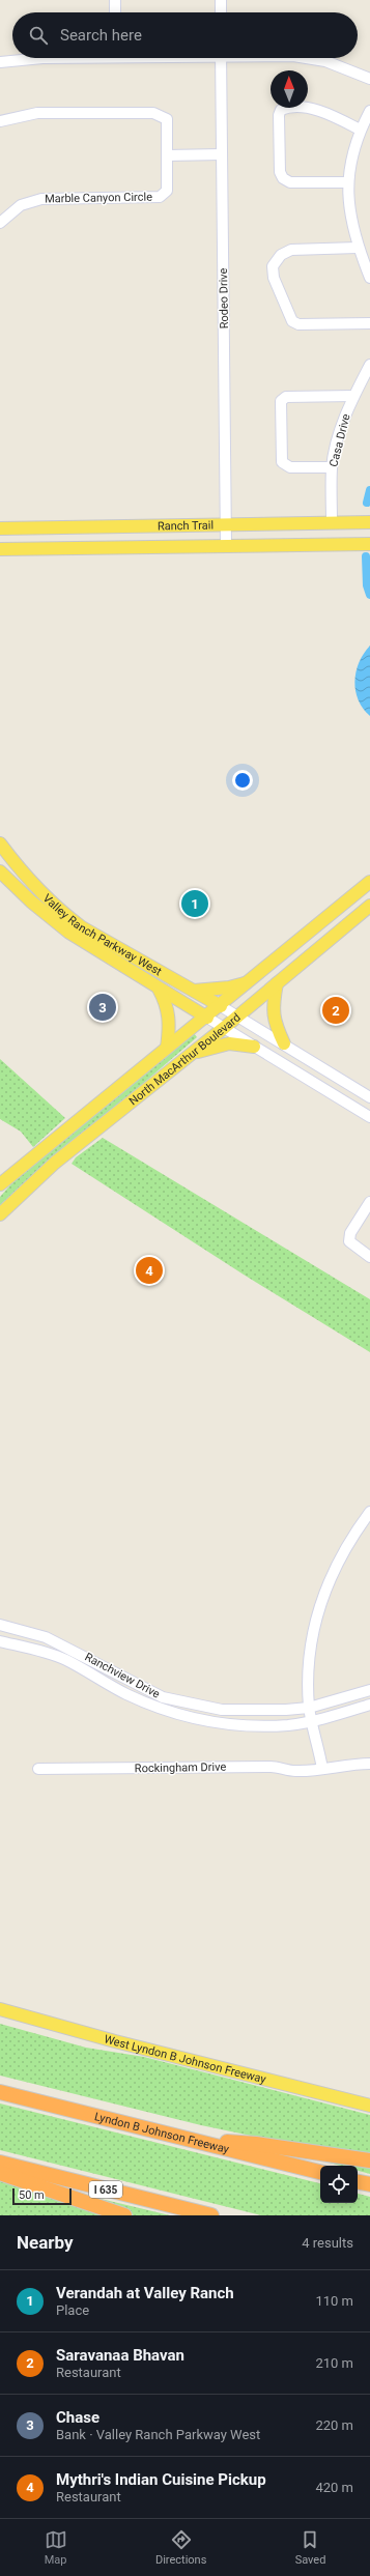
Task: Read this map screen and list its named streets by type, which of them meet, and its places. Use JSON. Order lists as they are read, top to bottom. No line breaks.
{"streets":{"highway":["Lyndon B Johnson Freeway","I 635"],"main road":["Ranch Trail","Valley Ranch Parkway West","North MacArthur Boulevard","West Lyndon B Johnson Freeway"],"street":["Marble Canyon Circle","Rodeo Drive","Casa Drive","Ranchview Drive","Rockingham Drive"]},"crossings":[["Rodeo Drive","Ranch Trail"],["Casa Drive","Ranch Trail"],["Valley Ranch Parkway West","North MacArthur Boulevard"]],"scale_bar":"50 m","north":"top","page":{"search":"Search here","pins":["1","3","2","4"],"scale":"50 m","heading":["Nearby","4 results"],"list":[{"mark":"1","name":"Verandah at Valley Ranch","note":"Place","value":"110 m"},{"mark":"2","name":"Saravanaa Bhavan","note":"Restaurant","value":"210 m"},{"mark":"3","name":"Chase","note":"Bank · Valley Ranch Parkway West","value":"220 m"},{"mark":"4","name":"Mythri's Indian Cuisine Pickup","note":"Restaurant","value":"420 m"}],"nav":["Map","Directions","Saved"]}}
